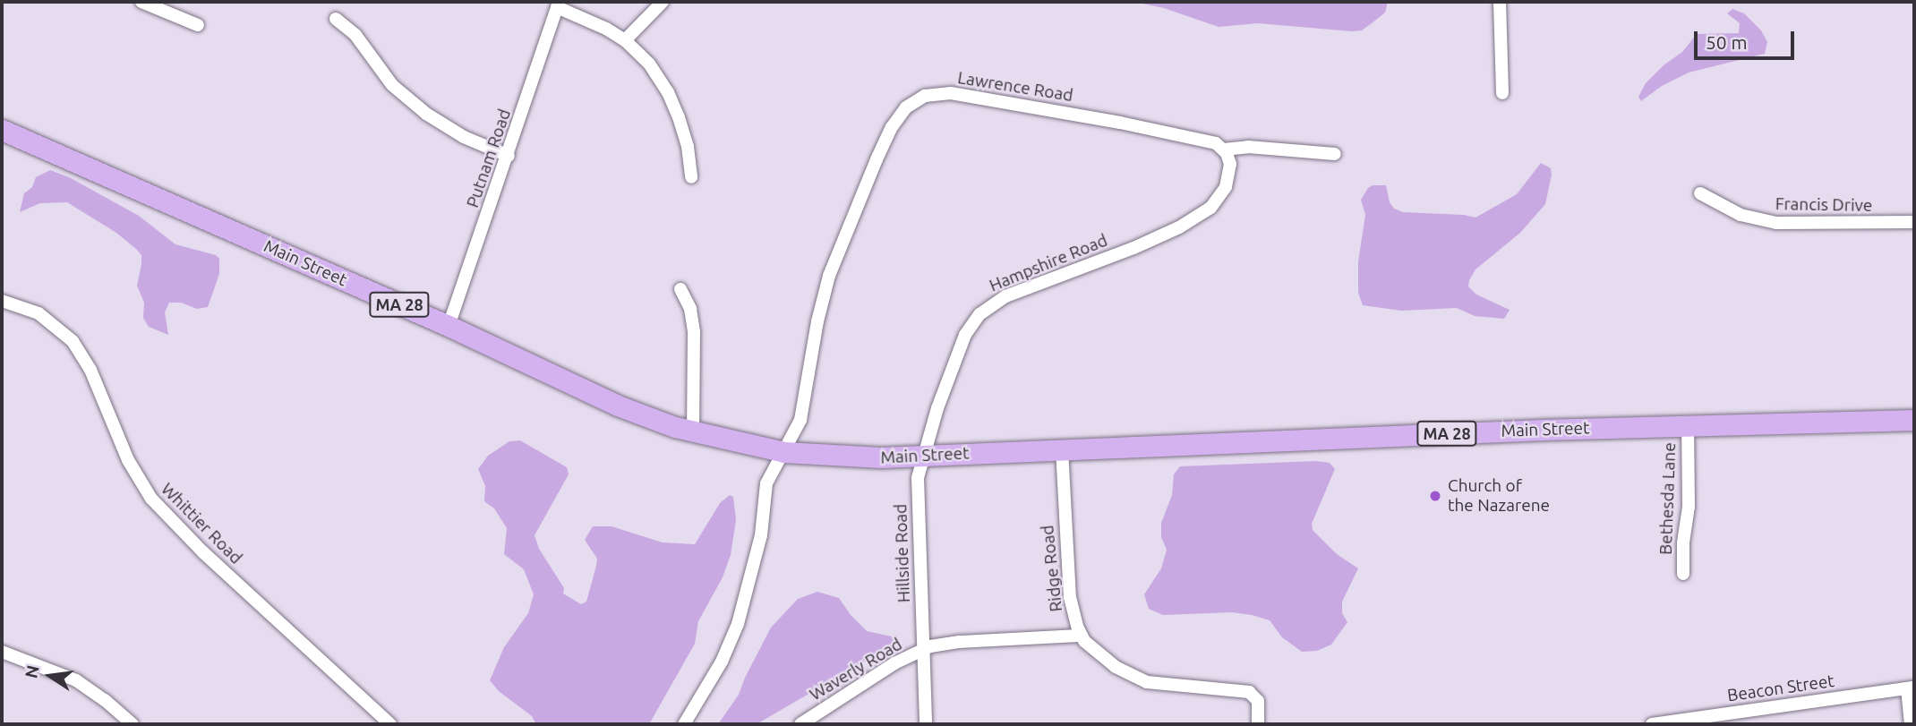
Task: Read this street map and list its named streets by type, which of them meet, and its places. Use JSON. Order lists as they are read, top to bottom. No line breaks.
{"streets":{"main road":["Main Street","MA 28"],"street":["Lawrence Road","Putnam Road","Francis Drive","Hampshire Road","Bethesda Lane","Whittier Road","Hillside Road","Ridge Road","Waverly Road","Beacon Street"]},"crossings":[["Lawrence Road","Main Street"],["Lawrence Road","Hampshire Road"],["Putnam Road","Main Street"],["Main Street","Hampshire Road"],["Main Street","Bethesda Lane"],["Main Street","Hillside Road"],["Main Street","Ridge Road"],["Hampshire Road","Hillside Road"],["Hillside Road","Waverly Road"],["Ridge Road","Waverly Road"]],"places":["Church of the Nazarene"],"scale_bar":"50 m","north":"left"}
